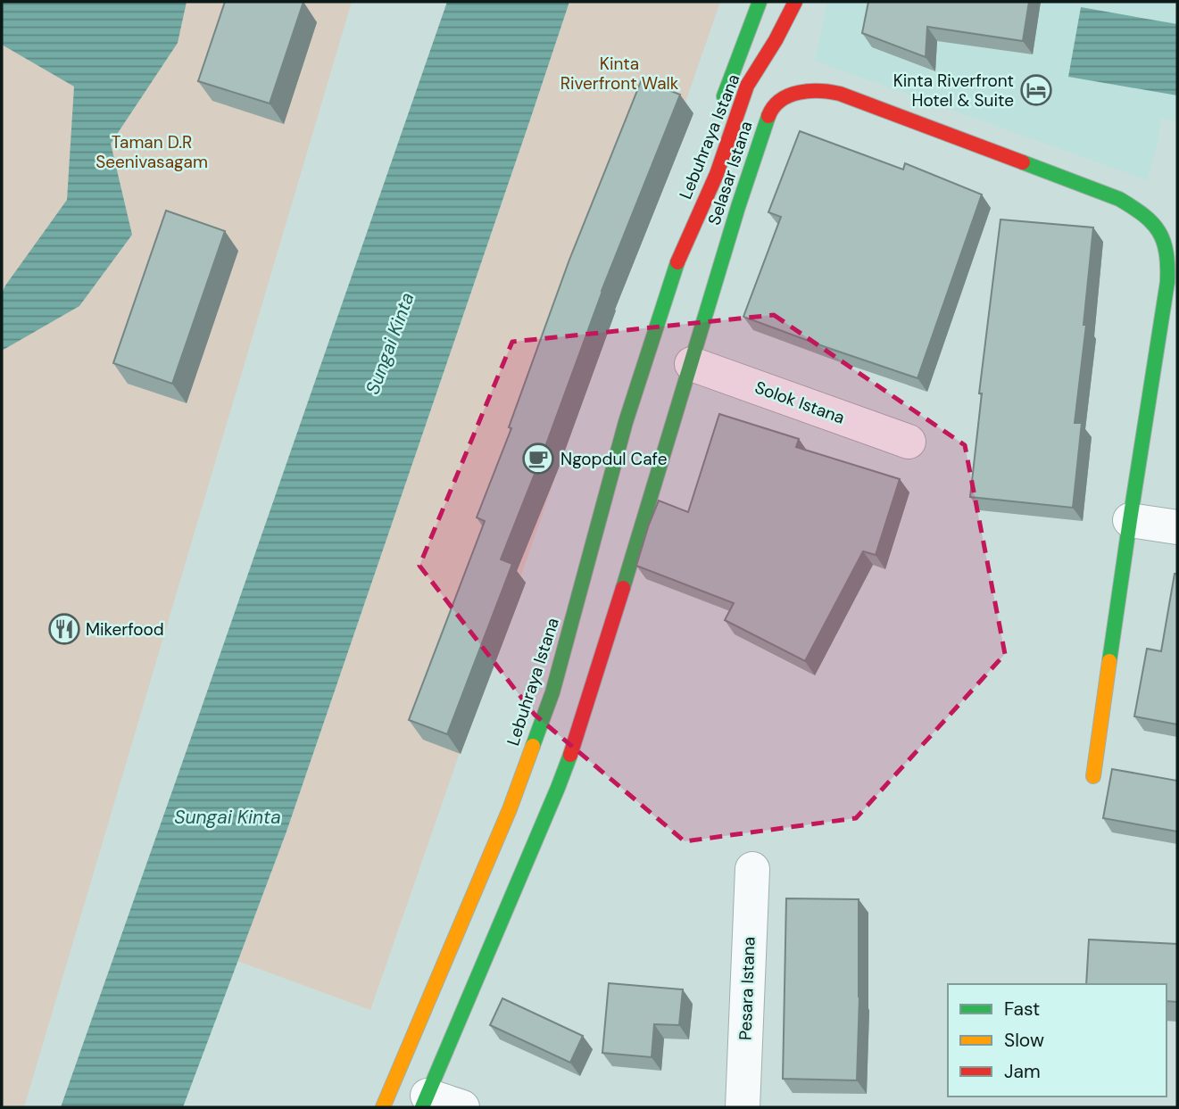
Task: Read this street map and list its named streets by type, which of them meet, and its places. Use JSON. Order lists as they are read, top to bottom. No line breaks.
{"streets":{"street":["Lebuhraya Istana","Selasar Istana","Solok Istana","Pesara Istana"]},"crossings":[["Selasar Istana","Solok Istana"]],"water":["Sungai Kinta"],"parks":["Kinta Riverfront Walk","Taman D.R Seenivasagam"],"places":{"hotel":["Kinta Riverfront Hotel & Suite"],"cafe":["Ngopdul Cafe"],"restaurant":["Mikerfood"]},"legend":["Fast","Slow","Jam"]}
